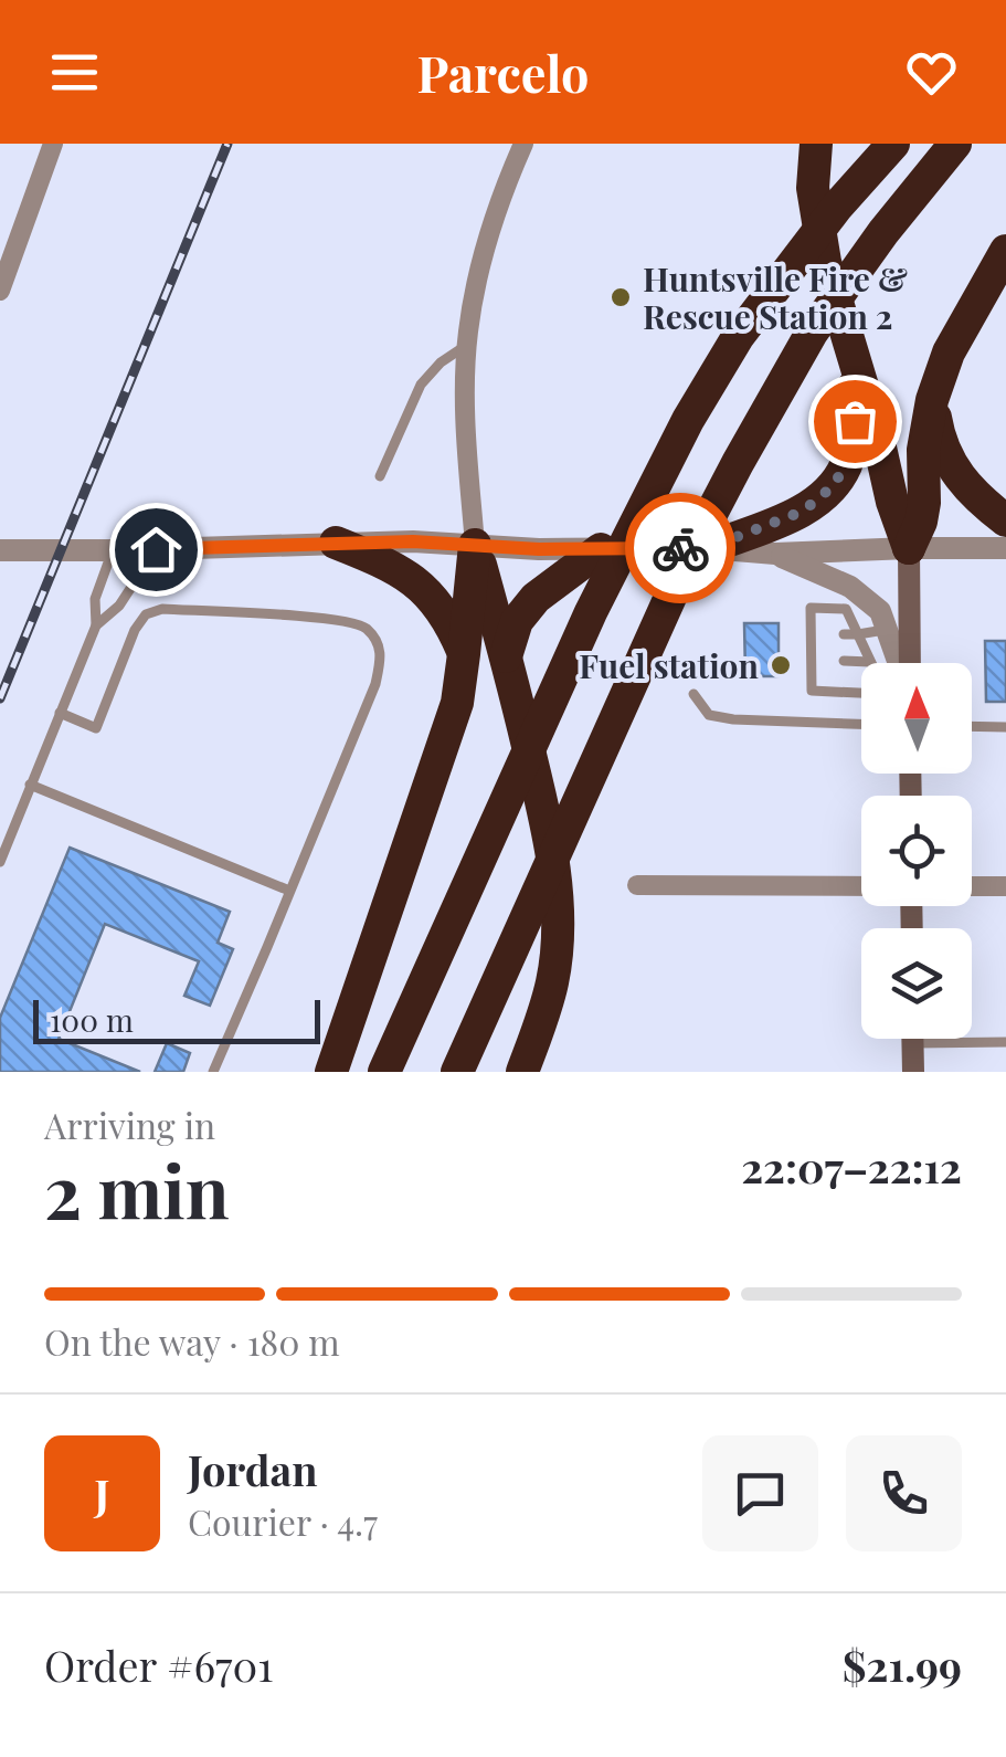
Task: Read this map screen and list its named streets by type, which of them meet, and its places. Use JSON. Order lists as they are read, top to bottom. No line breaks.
{"places":["Huntsville Fire & Rescue Station 2","Fuel station"],"scale_bar":"100 m","north":"top","page":{"header":"Parcelo","scale":"100 m","heading":["2 min","Arriving in","22:07–22:12"],"panel":["Jordan","Courier · 4.7","Order #6701","$21.99"],"bar":"On the way · 180 m","round":"J"}}
